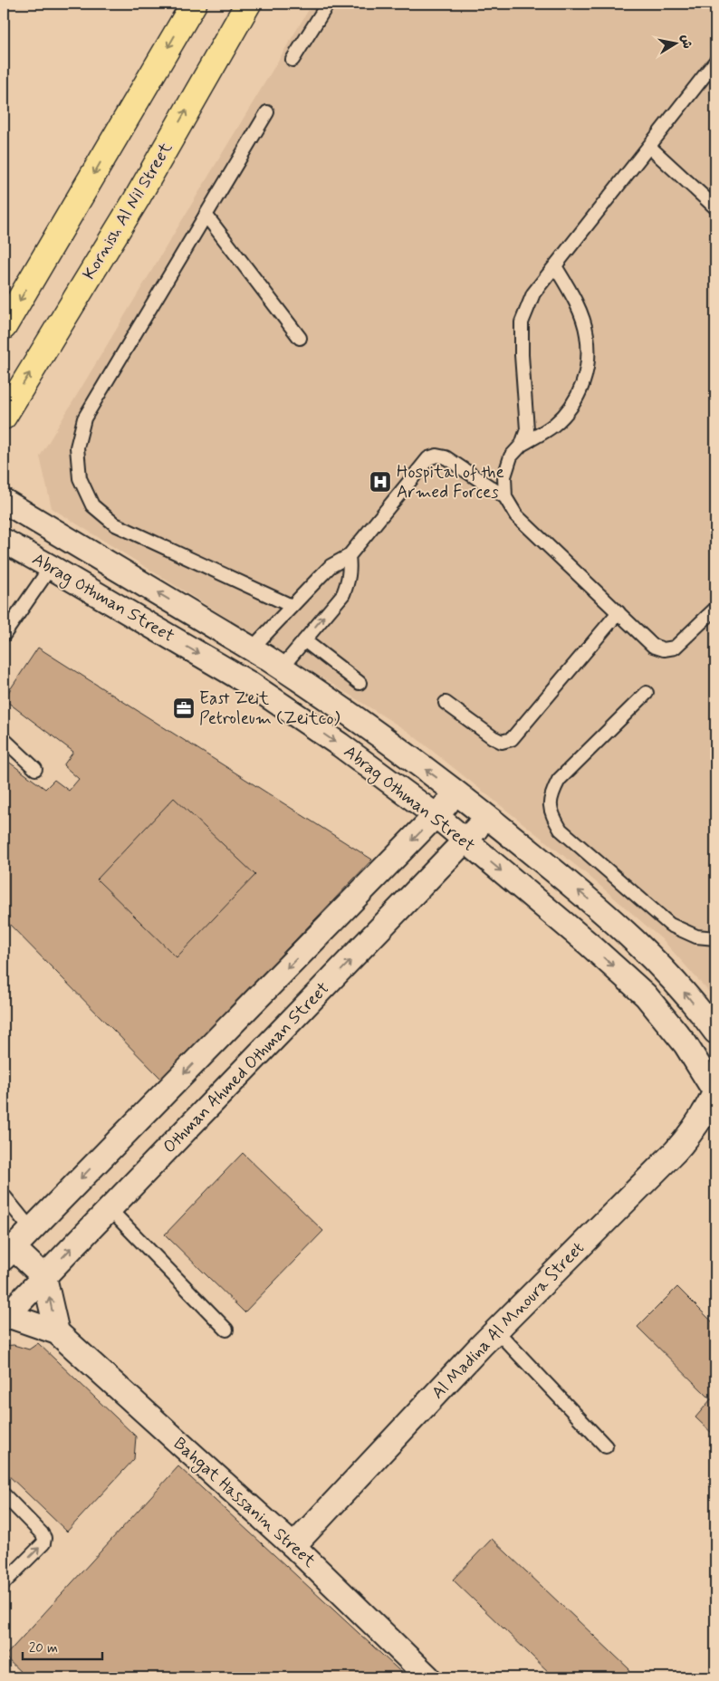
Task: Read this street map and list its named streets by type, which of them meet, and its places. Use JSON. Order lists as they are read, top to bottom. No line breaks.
{"streets":{"highway":["Kornish Al Nil Street"],"street":["Abrag Othman Street","Othman Ahmed Othman Street","Al Madina Al Mnoura Street","Bahgat Hassanin Street"]},"crossings":[["Abrag Othman Street","Othman Ahmed Othman Street"],["Abrag Othman Street","Al Madina Al Mnoura Street"],["Othman Ahmed Othman Street","Bahgat Hassanin Street"],["Al Madina Al Mnoura Street","Bahgat Hassanin Street"]],"places":{"hospital":["Hospital of the Armed Forces"],"office":["East Zeit Petroleum (Zeitco)"]},"scale_bar":"20 m","north":"right"}
